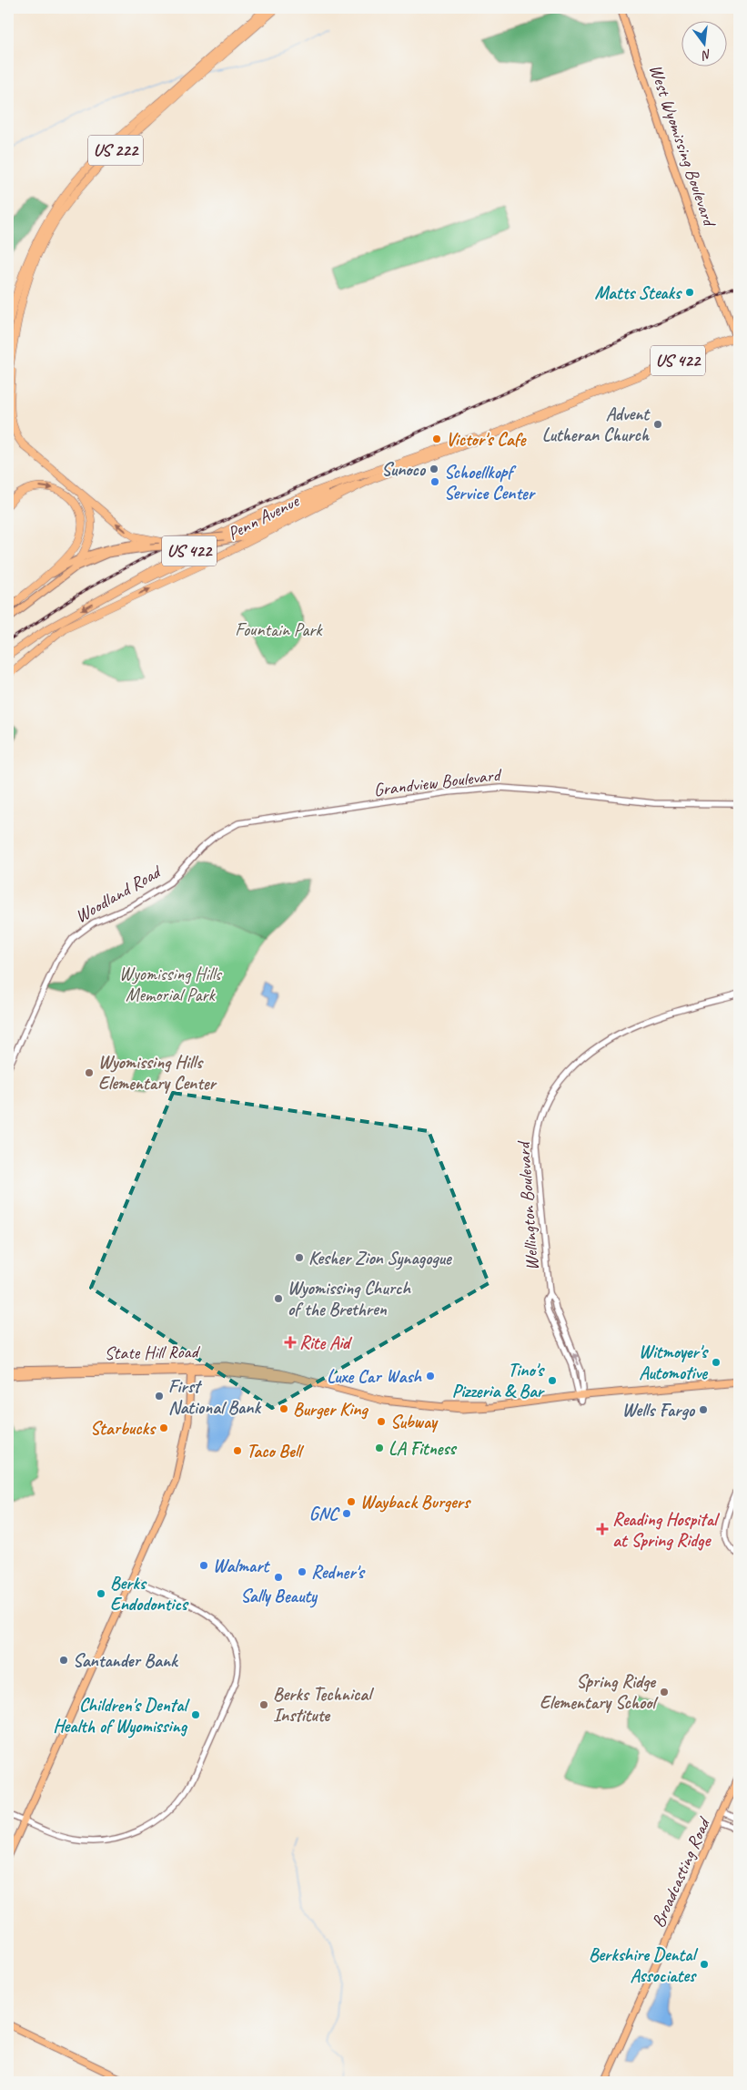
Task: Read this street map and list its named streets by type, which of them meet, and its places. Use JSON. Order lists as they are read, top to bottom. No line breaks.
{"streets":{"highway":["US 222","US 422","Penn Avenue"],"main road":["West Wyomissing Boulevard","State Hill Road","Broadcasting Road"],"street":["Grandview Boulevard","Woodland Road","Wellington Boulevard"]},"crossings":[["West Wyomissing Boulevard","Penn Avenue"],["Grandview Boulevard","Woodland Road"],["Wellington Boulevard","State Hill Road"]],"parks":["Fountain Park","Wyomissing Hills Memorial Park"],"places":{"other":["Matts Steaks","Advent Lutheran Church","Victor's Cafe","Sunoco","Schoellkopf Service Center","Wyomissing Hills Elementary Center","Kesher Zion Synagogue","Wyomissing Church of the Brethren","Witmoyer's Automotive","Luxe Car Wash","Tino's Pizzeria & Bar","First National Bank","Burger King","Wells Fargo","Subway","Starbucks","LA Fitness","Taco Bell","Wayback Burgers","GNC","Walmart","Redner's","Sally Beauty","Berks Endodontics","Santander Bank","Spring Ridge Elementary School","Berks Technical Institute","Children's Dental Health of Wyomissing","Berkshire Dental Associates"],"health":["Rite Aid","Reading Hospital at Spring Ridge"]},"north":"bottom"}
